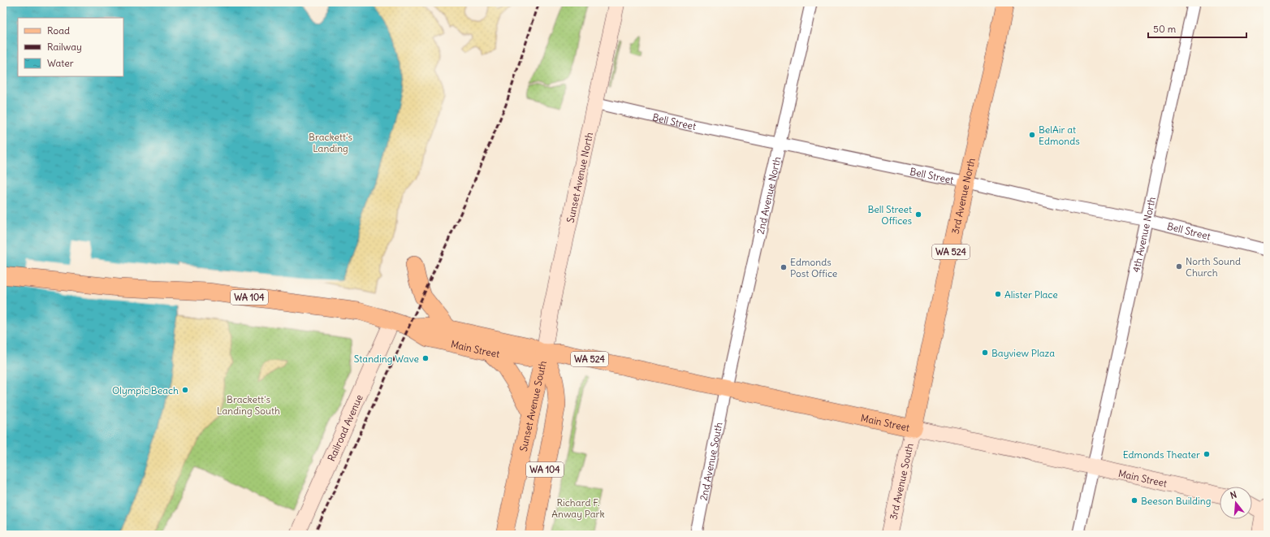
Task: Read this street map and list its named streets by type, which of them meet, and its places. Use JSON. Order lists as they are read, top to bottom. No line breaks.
{"streets":{"main road":["3rd Avenue North","WA 524","WA 104","Main Street","Sunset Avenue South"],"street":["Bell Street","Sunset Avenue North","2nd Avenue North","4th Avenue North","Railroad Avenue","2nd Avenue South","3rd Avenue South"]},"crossings":[["Bell Street","Sunset Avenue North"],["Bell Street","2nd Avenue North"],["Bell Street","3rd Avenue North"],["Bell Street","4th Avenue North"],["Sunset Avenue North","WA 104"],["Sunset Avenue North","Main Street"],["Sunset Avenue North","Sunset Avenue South"],["2nd Avenue North","Main Street"],["2nd Avenue North","2nd Avenue South"],["3rd Avenue North","Main Street"],["3rd Avenue North","3rd Avenue South"],["4th Avenue North","Main Street"],["WA 104","Main Street"],["WA 104","Sunset Avenue South"],["WA 104","Railroad Avenue"],["Main Street","Sunset Avenue South"],["Main Street","Railroad Avenue"],["Main Street","2nd Avenue South"],["Main Street","3rd Avenue South"]],"parks":["Brackett's Landing","Brackett's Landing South","Richard F. Anway Park"],"places":["BelAir at Edmonds","Bell Street Offices","North Sound Church","Edmonds Post Office","Alister Place","Bayview Plaza","Standing Wave","Olympic Beach","Edmonds Theater","Beeson Building"],"legend":["Road","Railway","Water"],"scale_bar":"50 m","north":"top"}
